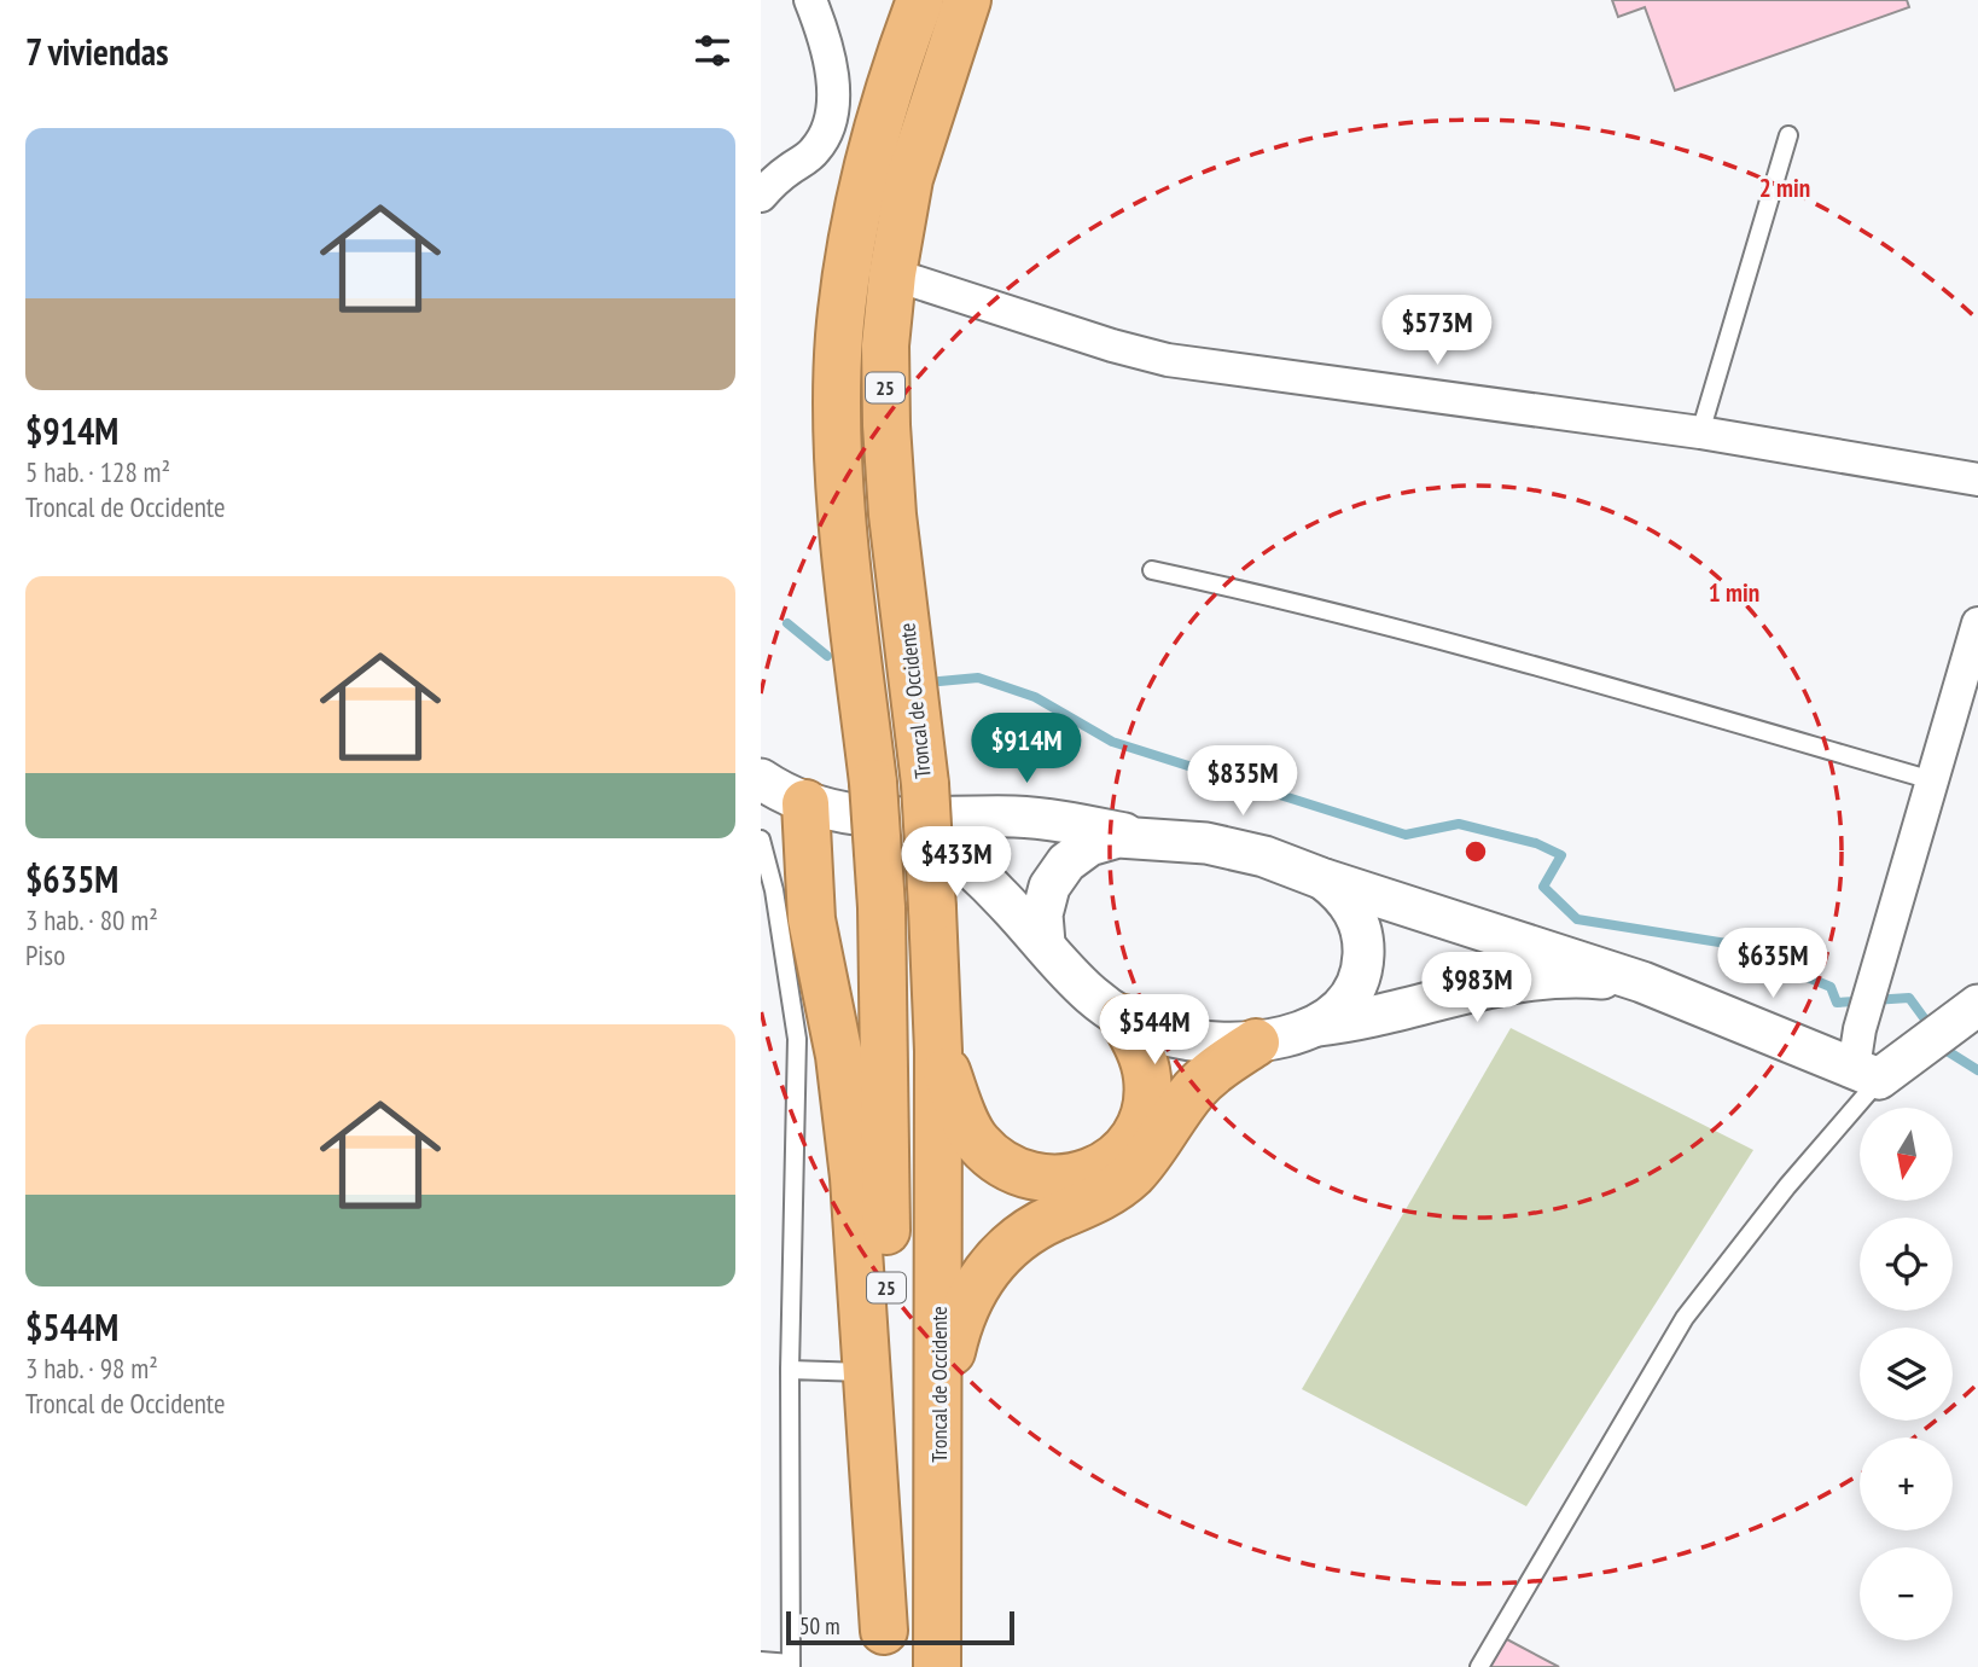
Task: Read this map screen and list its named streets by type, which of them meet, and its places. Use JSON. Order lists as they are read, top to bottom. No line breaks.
{"streets":{"highway":["25","Troncal de Occidente"]},"scale_bar":"50 m","north":"bottom","page":{"heading":"7 viviendas","list":[{"name":"$914M","note":"5 hab. · 128 m² · Troncal de Occidente"},{"name":"$635M","note":"3 hab. · 80 m² · Piso"},{"name":"$544M","note":"3 hab. · 98 m² · Troncal de Occidente"}],"price":["$573M","$914M","$835M","$433M","$635M","$983M","$544M"],"map_buttons":["+","−"],"scale":"50 m"},"rings":["2 min","1 min"]}
